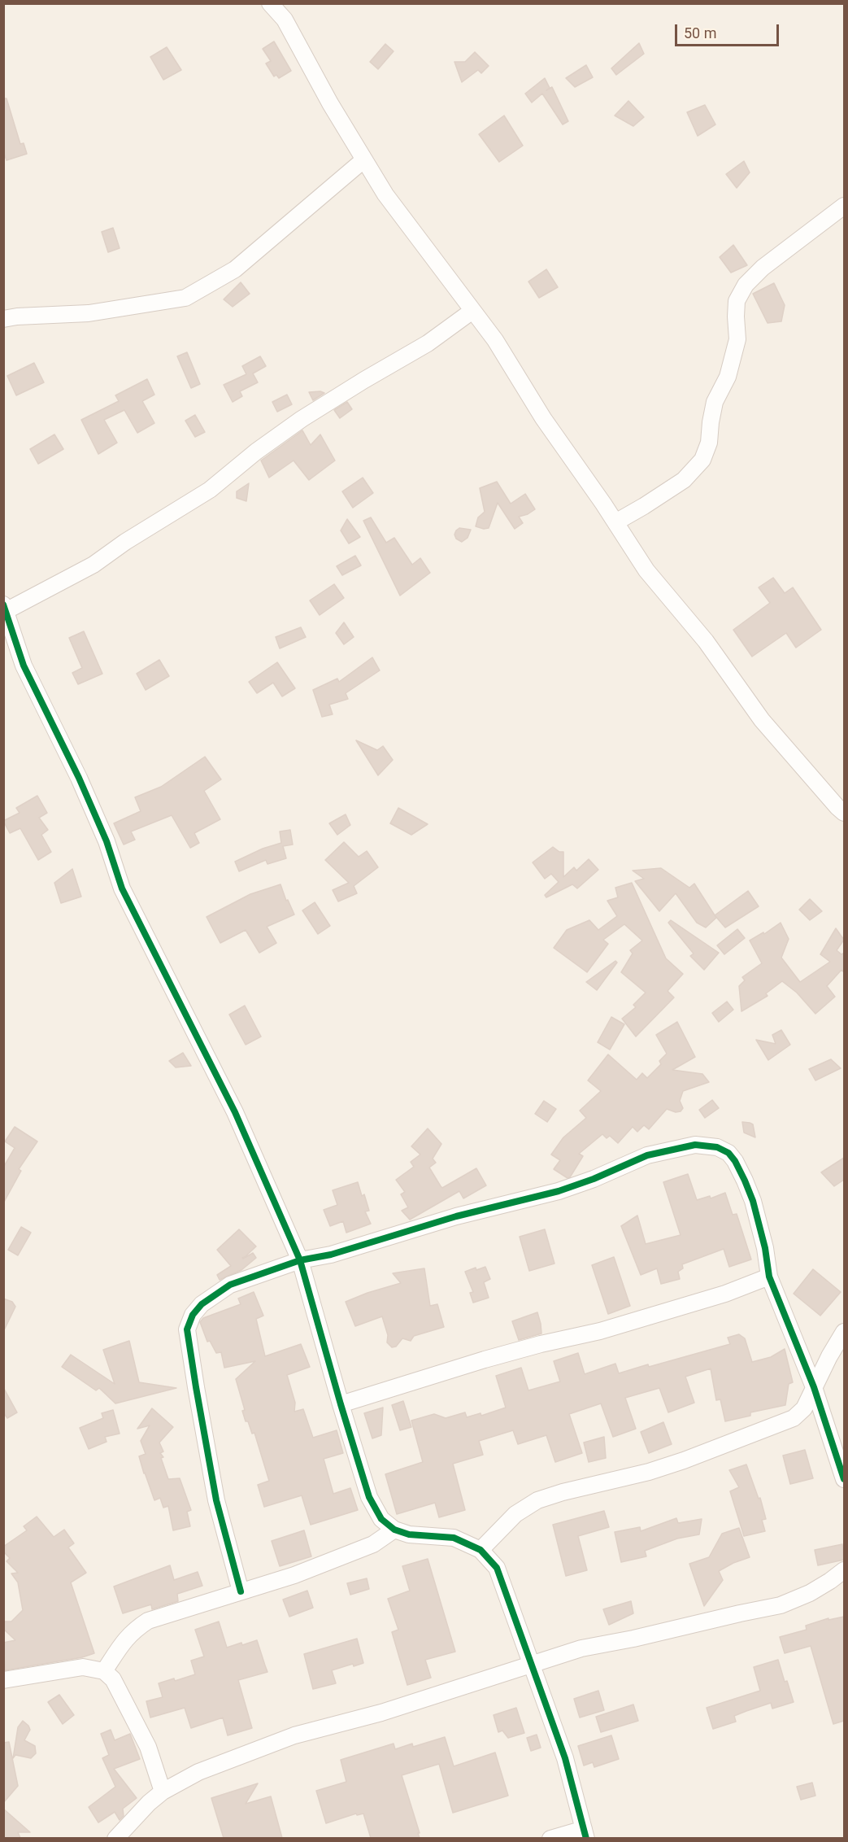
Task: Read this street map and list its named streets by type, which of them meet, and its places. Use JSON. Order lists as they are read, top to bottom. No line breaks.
{"scale_bar":"50 m"}
